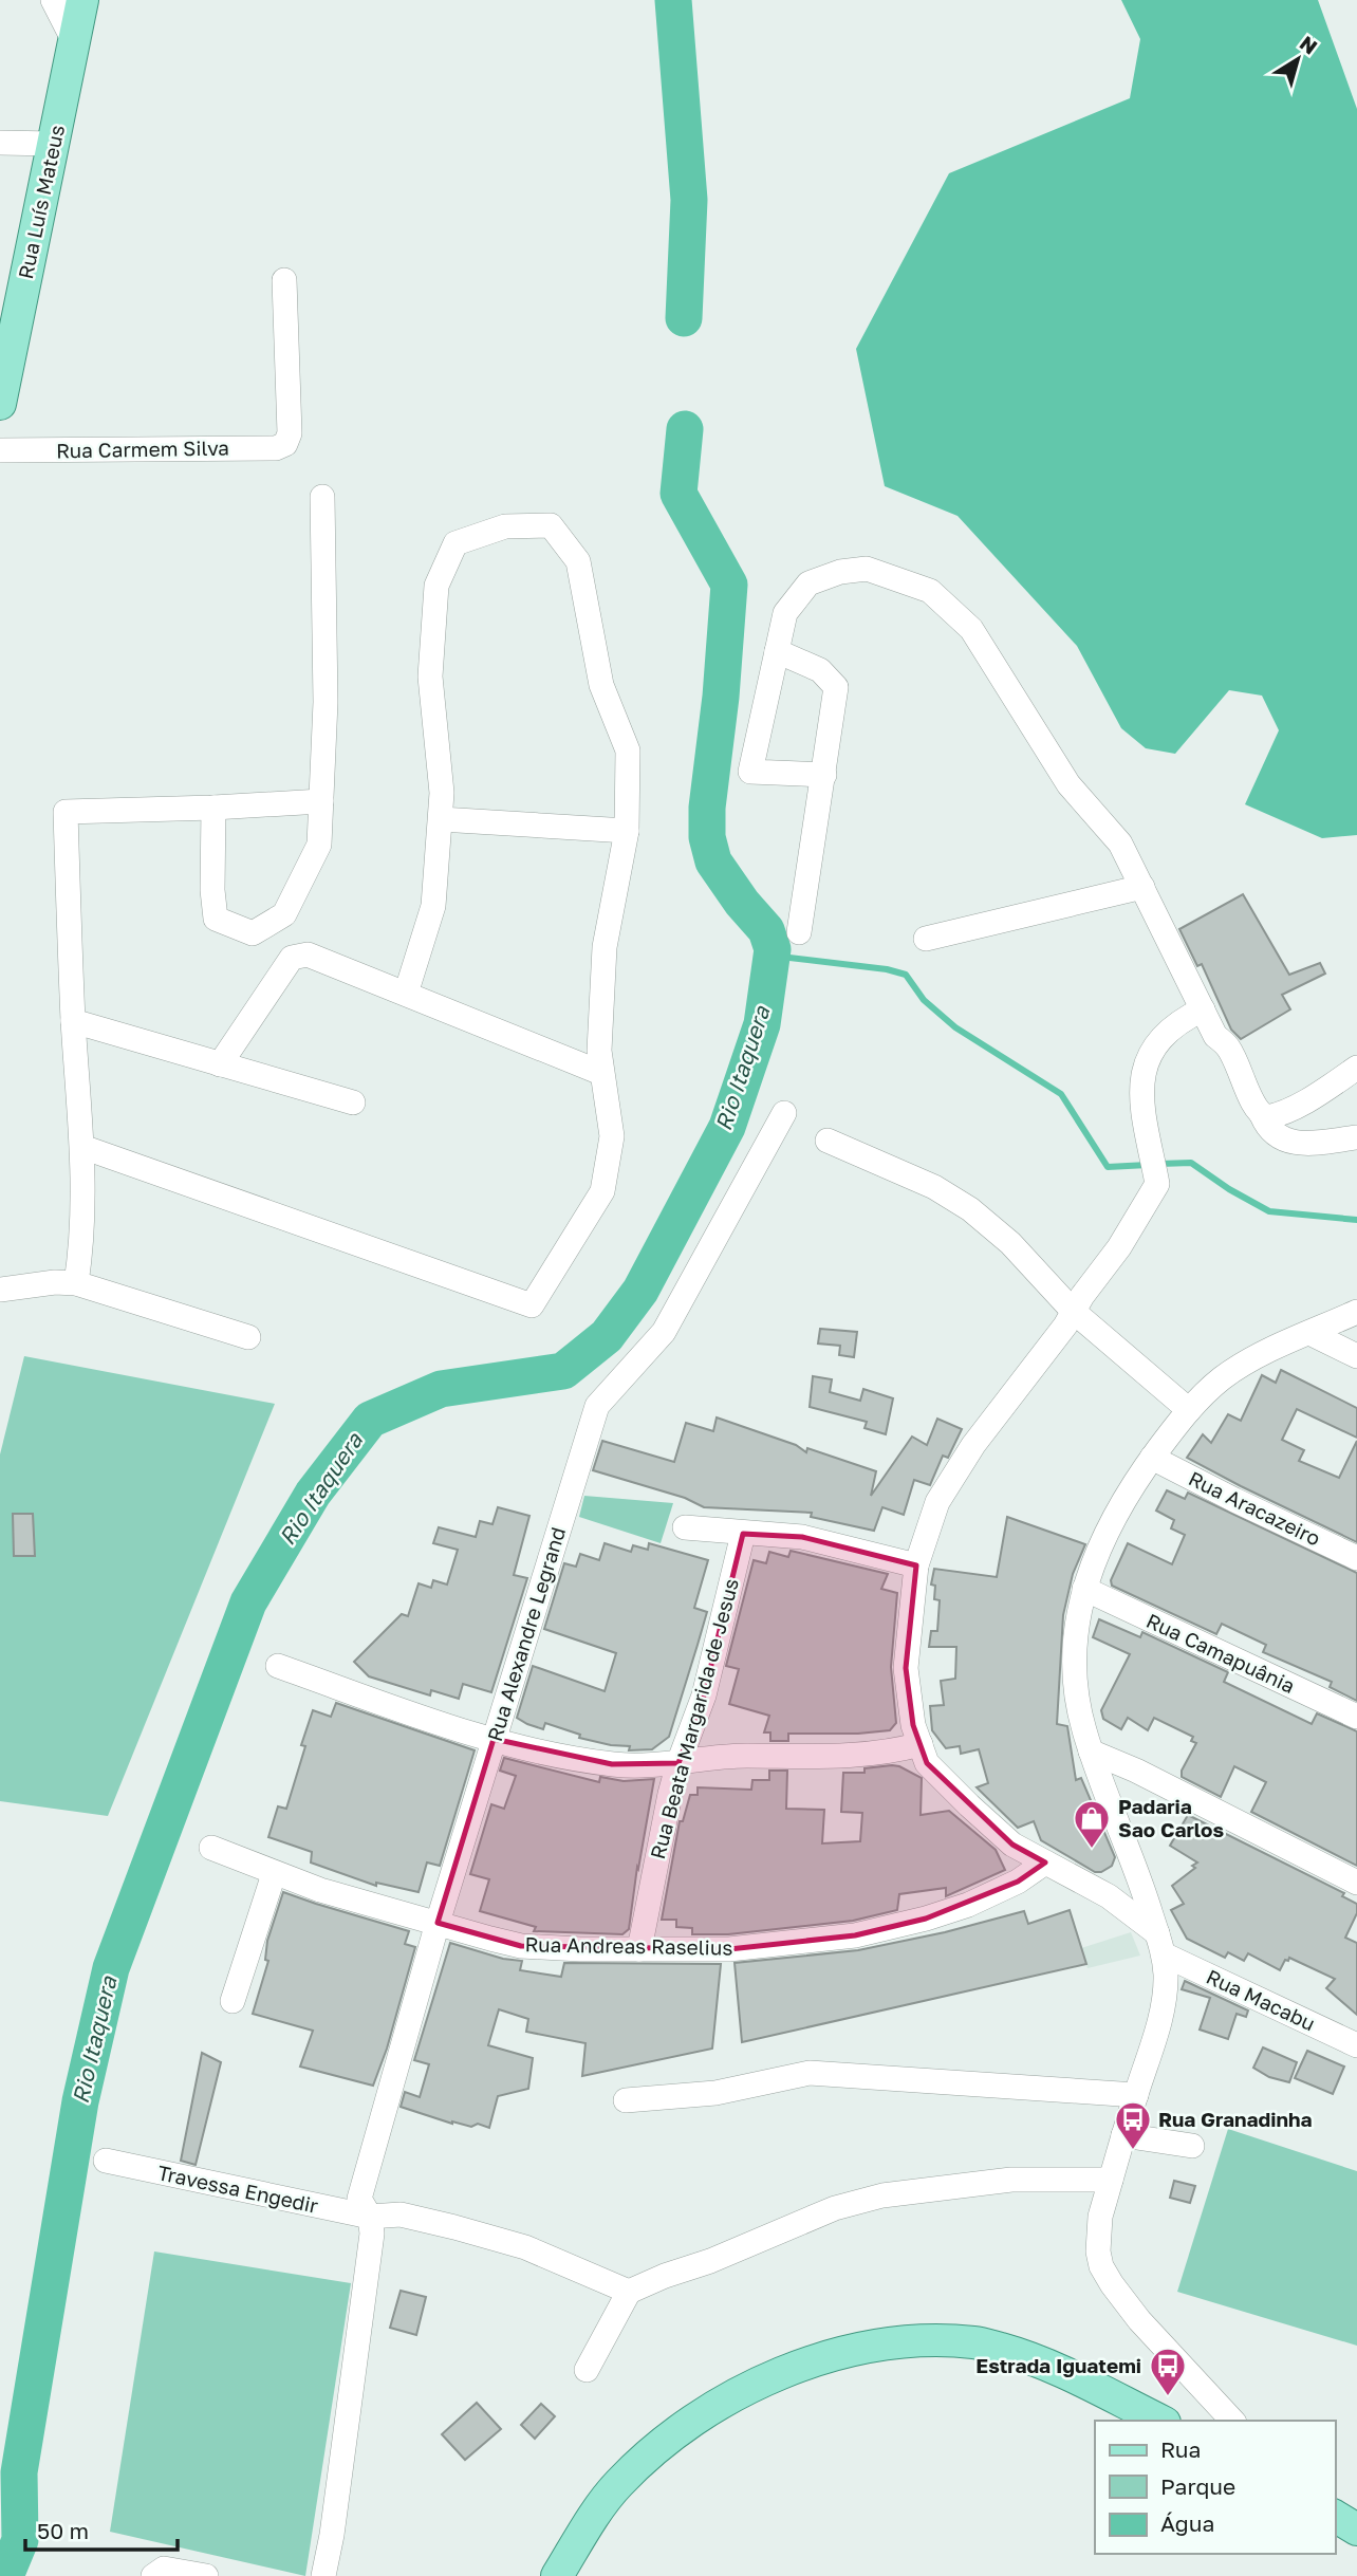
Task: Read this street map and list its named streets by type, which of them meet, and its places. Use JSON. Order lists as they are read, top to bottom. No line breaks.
{"streets":{"main road":["Rua Luís Mateus"],"street":["Rua Carmem Silva","Rua Aracazeiro","Rua Alexandre Legrand","Rua Camapuânia","Rua Beata Margarida de Jesus","Rua Andreas Raselius","Rua Macabu","Travessa Engedir"]},"crossings":[["Rua Alexandre Legrand","Rua Andreas Raselius"],["Rua Alexandre Legrand","Travessa Engedir"],["Rua Beata Margarida de Jesus","Rua Andreas Raselius"],["Rua Andreas Raselius","Rua Macabu"]],"water":["Rio Itaquera"],"places":{"shop":["Padaria Sao Carlos"],"bus stop":["Rua Granadinha","Estrada Iguatemi"]},"legend":["Rua","Parque","Água"],"scale_bar":"50 m","north":"top right"}
